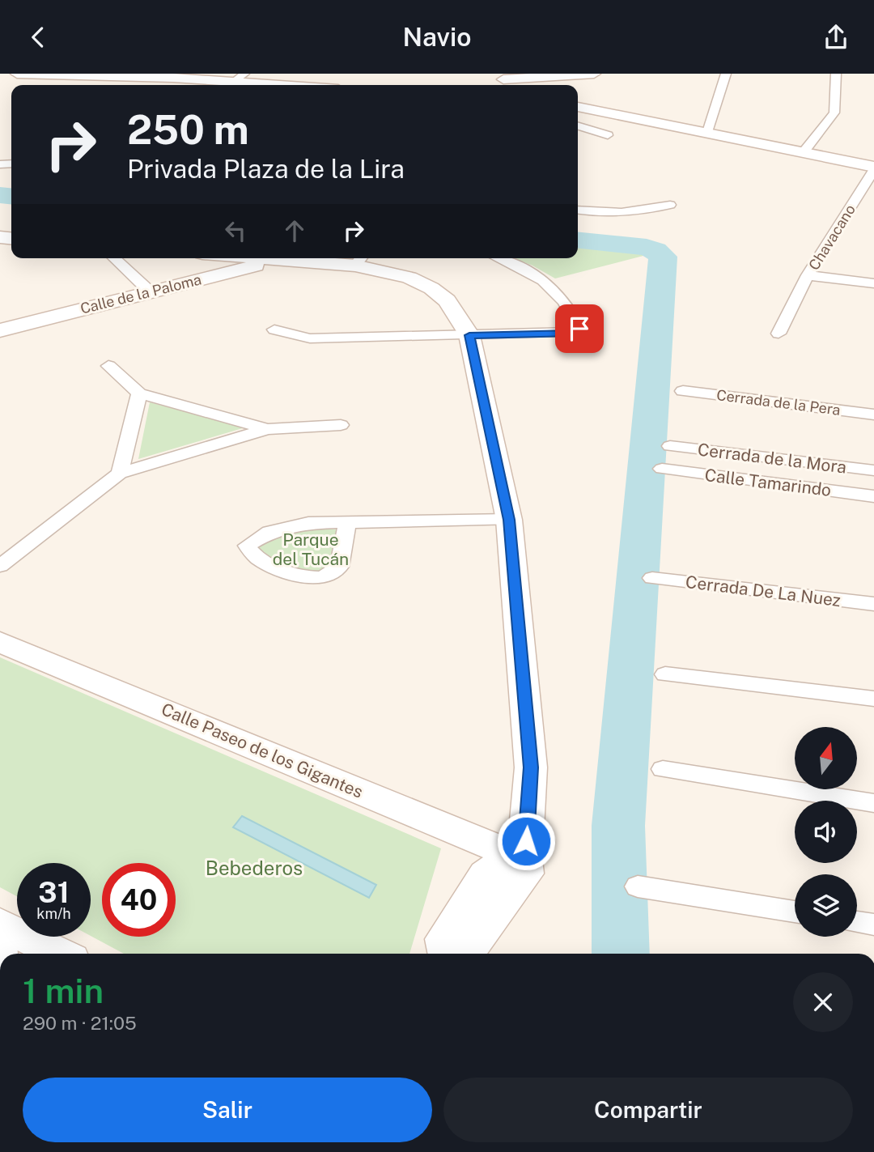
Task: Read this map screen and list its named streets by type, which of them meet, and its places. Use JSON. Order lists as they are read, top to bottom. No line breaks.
{"streets":{"street":["Chavacano","Calle de la Paloma","Cerrada de la Pera","Cerrada de la Mora","Calle Tamarindo","Cerrada De La Nuez","Calle Paseo de los Gigantes"]},"parks":["Parque del Tucán","Bebederos"],"north":"top","page":{"header":"Navio","turn":["250 m","Privada Plaza de la Lira"],"speed":"31 km/h","limit":"40","heading":["1 min","290 m · 21:05"],"buttons":["Salir","Compartir"]}}
